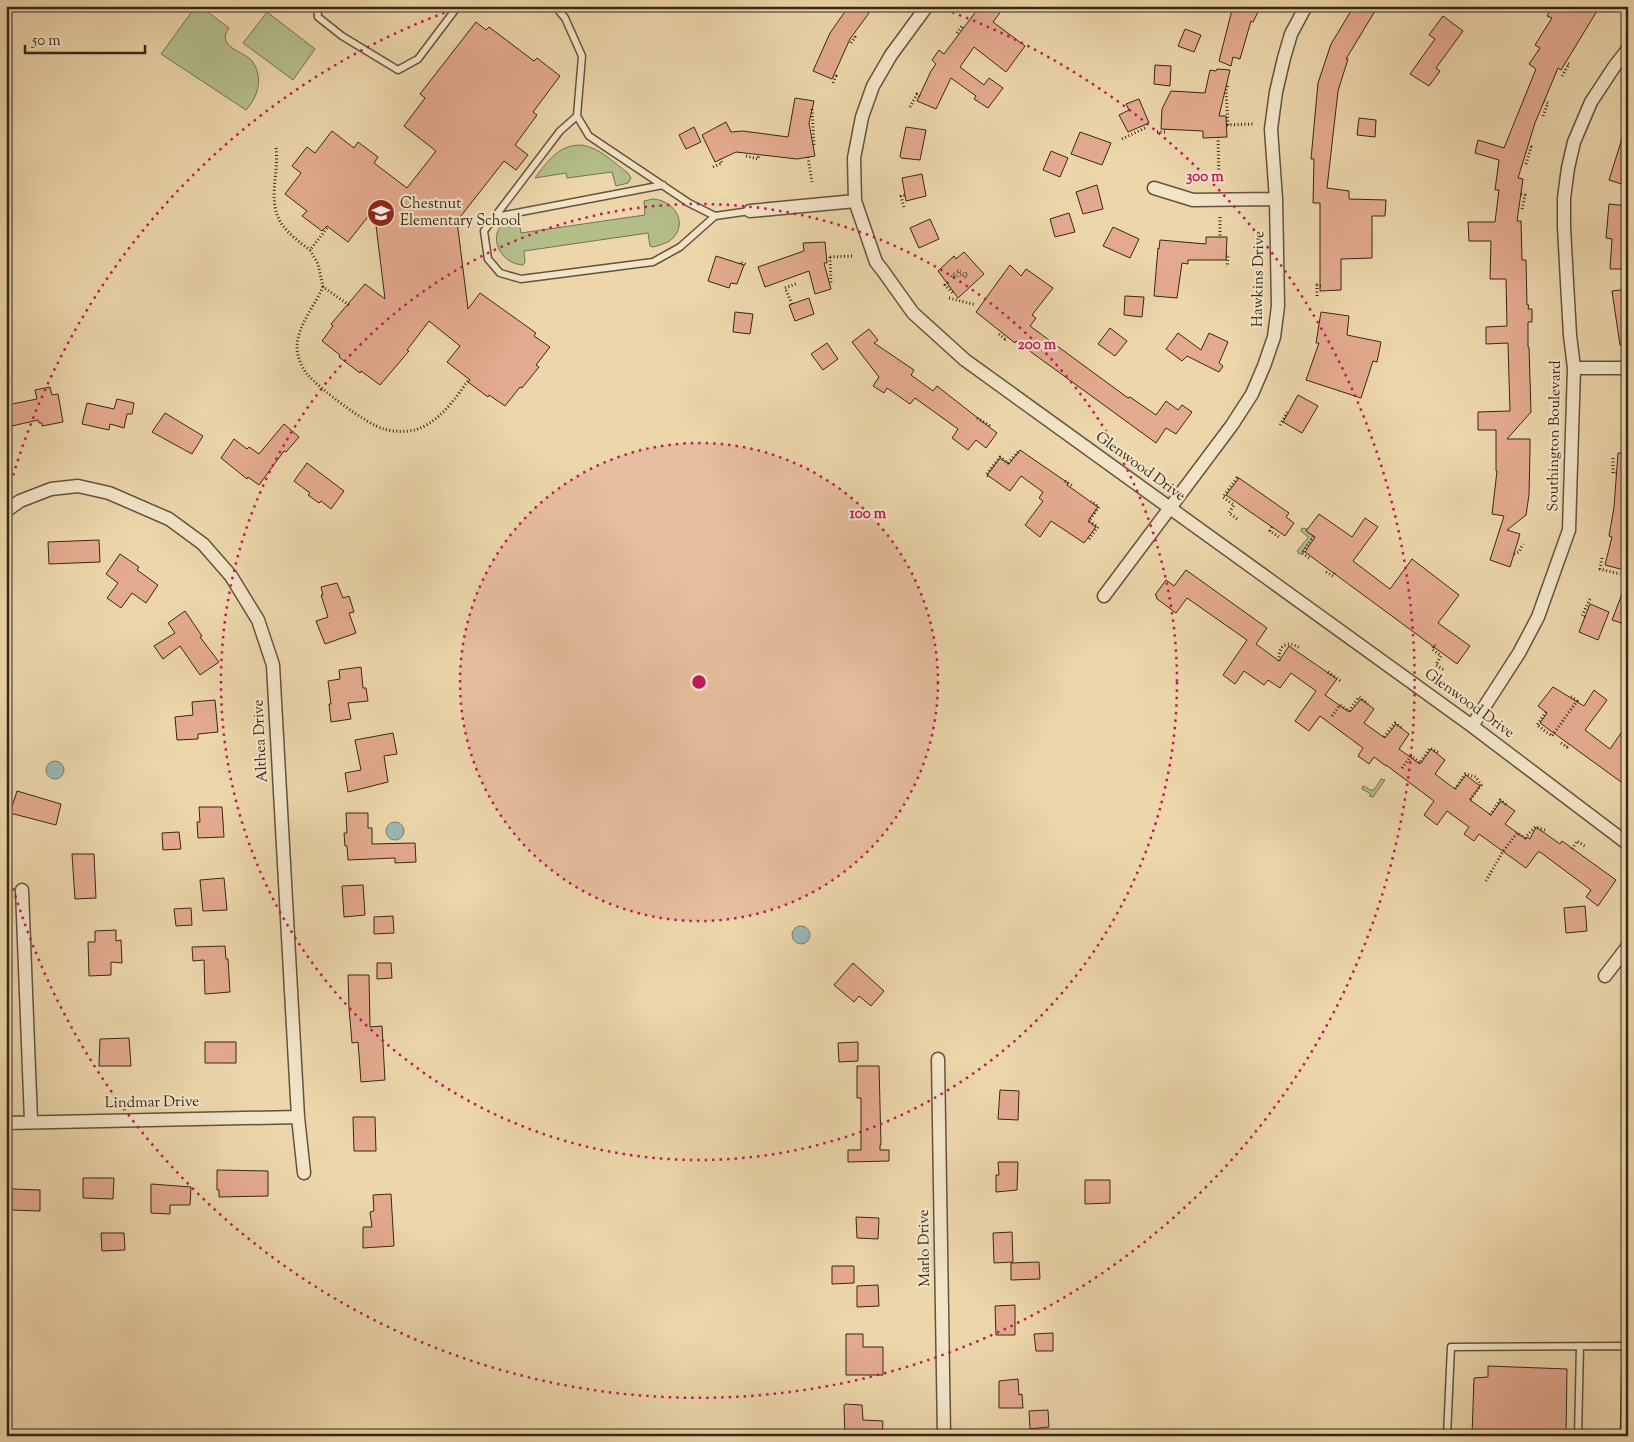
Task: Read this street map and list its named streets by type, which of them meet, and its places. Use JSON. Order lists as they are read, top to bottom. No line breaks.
{"streets":{"street":["Hawkins Drive","Southington Boulevard","Glenwood Drive","Althea Drive","Lindmar Drive","Marlo Drive"]},"crossings":[["Hawkins Drive","Glenwood Drive"],["Southington Boulevard","Glenwood Drive"],["Althea Drive","Lindmar Drive"]],"places":{"school or university":["Chestnut Elementary School"]},"house_numbers":["489"],"scale_bar":"50 m","rings":["300 m","200 m","100 m"]}
